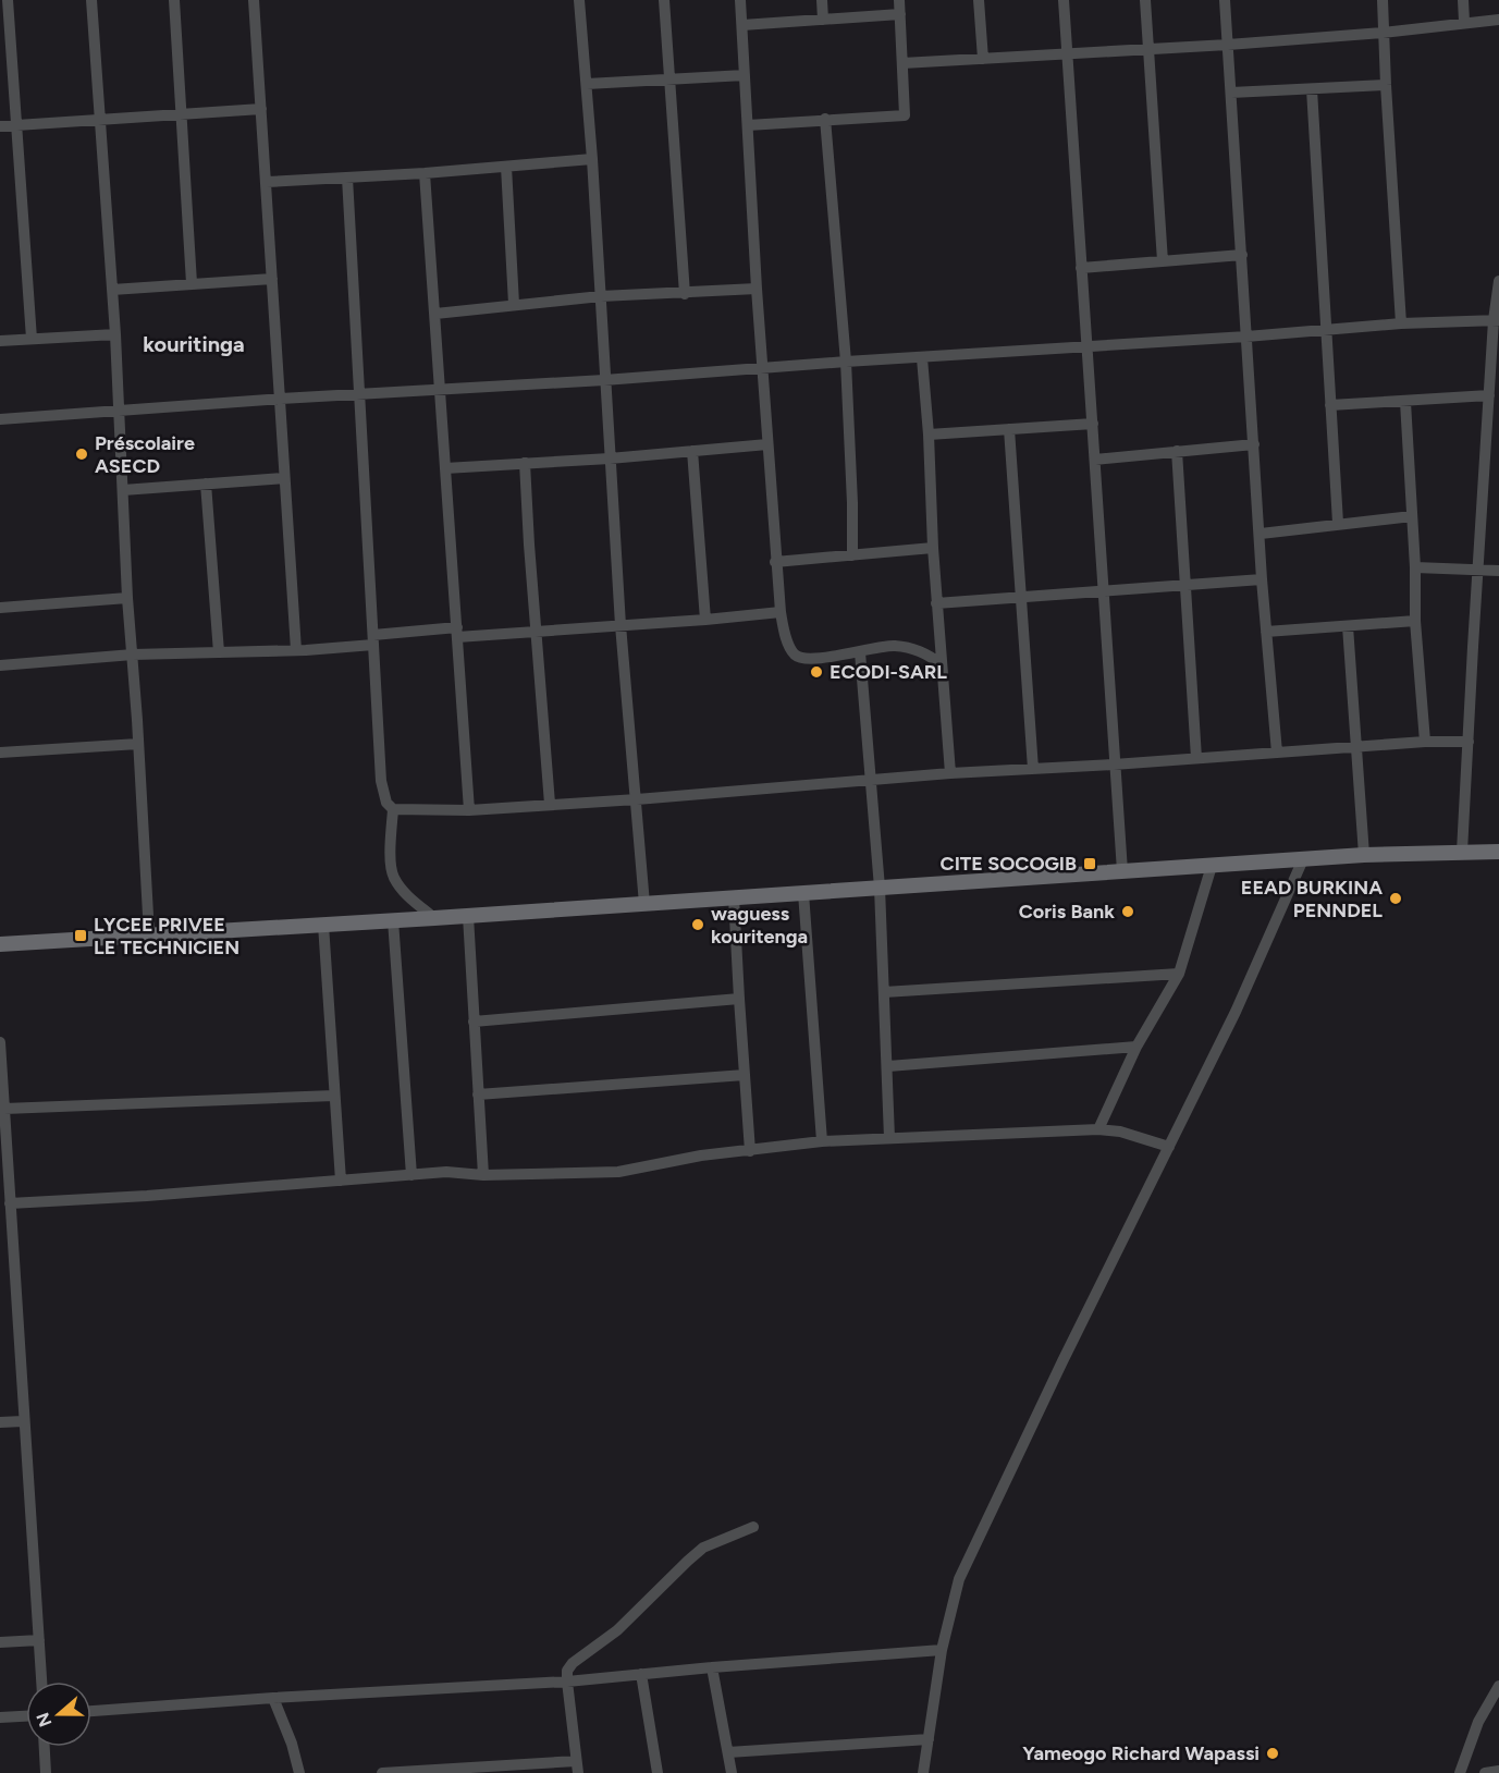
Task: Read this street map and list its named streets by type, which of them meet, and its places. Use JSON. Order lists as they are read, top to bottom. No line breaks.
{"districts":["kouritinga"],"places":{"other":["Préscolaire ASECD","ECODI-SARL","EEAD BURKINA PENNDEL","Coris Bank","waguess kouritenga","Yameogo Richard Wapassi"],"transit":["CITE SOCOGIB","LYCEE PRIVEE LE TECHNICIEN"]},"north":"left"}
